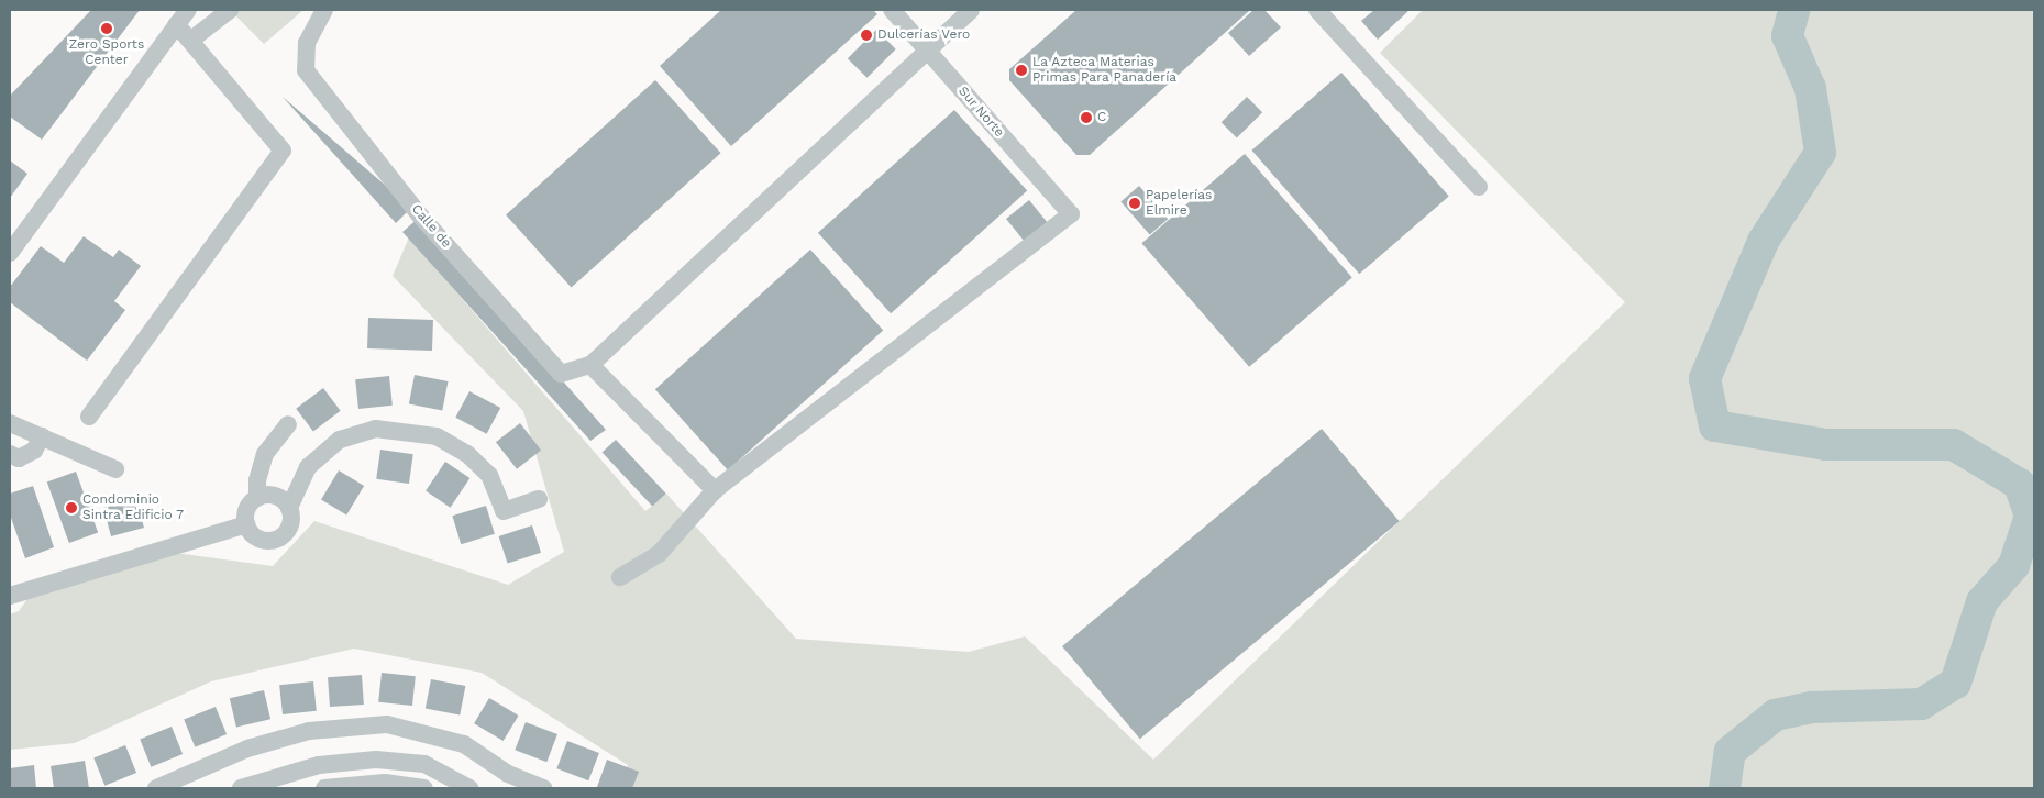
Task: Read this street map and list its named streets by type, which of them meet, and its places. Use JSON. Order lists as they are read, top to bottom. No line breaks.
{"streets":{"street":["Sur Norte","Calle de"]},"places":["Zero Sports Center","Dulcerías Vero","La Azteca Materias Primas Para Panadería","C","Papelerías Elmire","Condominio Sintra Edificio 7"]}
